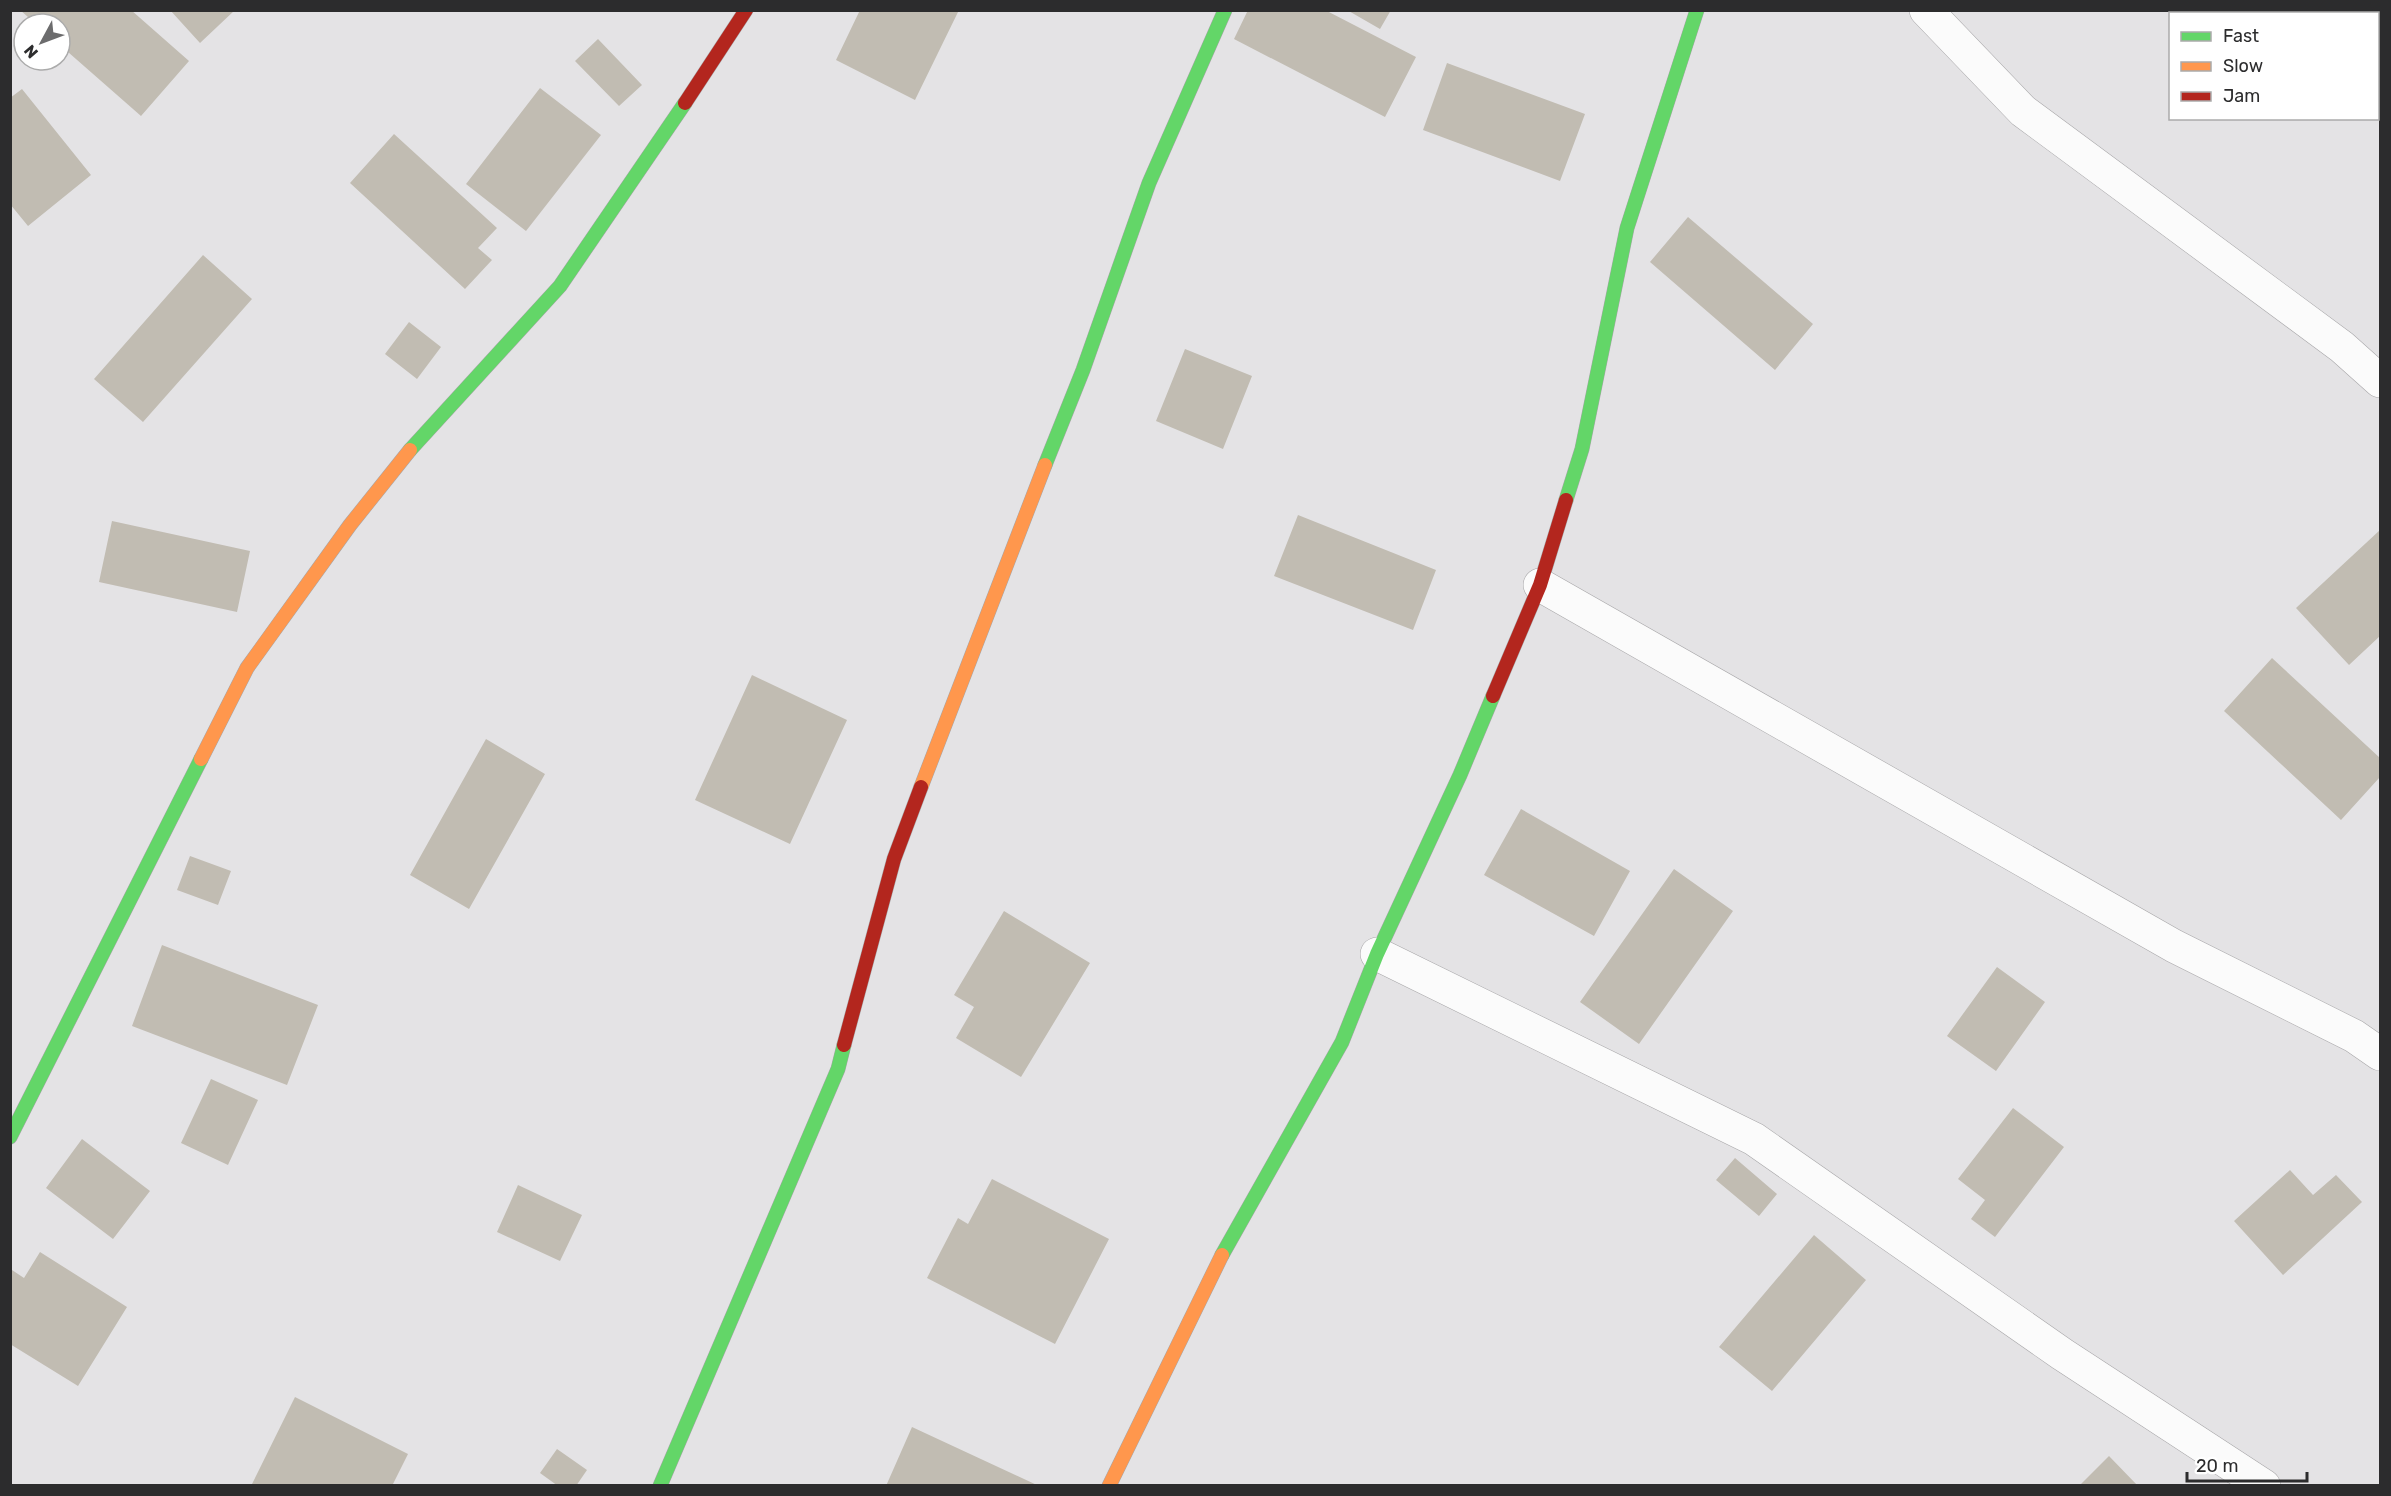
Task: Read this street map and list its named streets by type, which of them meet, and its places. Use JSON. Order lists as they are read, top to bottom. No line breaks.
{"legend":["Fast","Slow","Jam"],"scale_bar":"20 m","north":"bottom left"}
